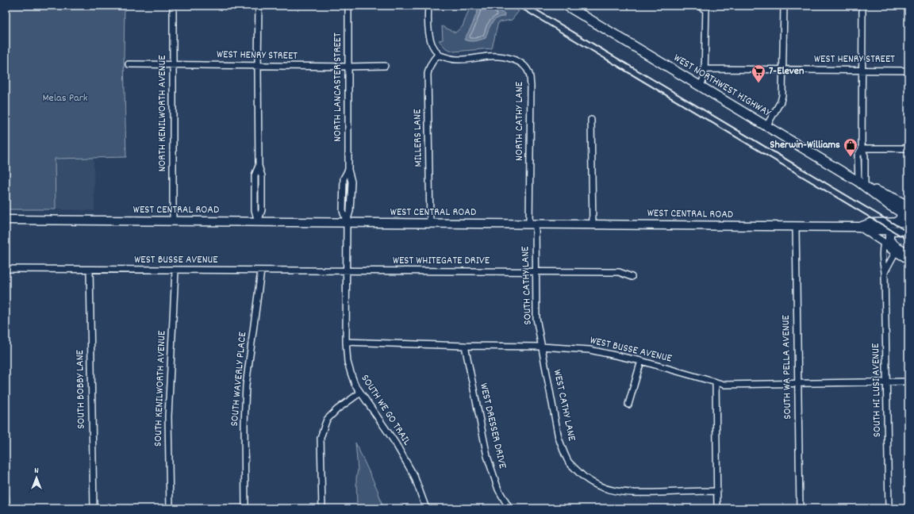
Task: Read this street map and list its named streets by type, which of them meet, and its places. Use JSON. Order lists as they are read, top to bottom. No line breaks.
{"streets":{"main road":["WEST NORTHWEST HIGHWAY","WEST CENTRAL ROAD"],"street":["WEST HENRY STREET","NORTH LANCASTER STREET","NORTH KENILWORTH AVENUE","NORTH CATHY LANE","MILLERS LANE","WEST BUSSE AVENUE","WEST WHITEGATE DRIVE","SOUTH CATHY LANE","SOUTH WA PELLA AVENUE","SOUTH WAVERLY PLACE","SOUTH KENILWORTH AVENUE","SOUTH BOBBY LANE","SOUTH HI LUSI AVENUE","WEST CATHY LANE","SOUTH WE GO TRAIL","WEST DRESSER DRIVE"]},"crossings":[["WEST HENRY STREET","NORTH LANCASTER STREET"],["WEST HENRY STREET","NORTH KENILWORTH AVENUE"],["NORTH LANCASTER STREET","WEST CENTRAL ROAD"],["NORTH LANCASTER STREET","SOUTH WE GO TRAIL"],["NORTH KENILWORTH AVENUE","WEST CENTRAL ROAD"],["NORTH CATHY LANE","MILLERS LANE"],["NORTH CATHY LANE","WEST CENTRAL ROAD"],["NORTH CATHY LANE","SOUTH CATHY LANE"],["MILLERS LANE","WEST CENTRAL ROAD"],["WEST CENTRAL ROAD","SOUTH CATHY LANE"],["WEST CENTRAL ROAD","SOUTH WA PELLA AVENUE"],["WEST CENTRAL ROAD","SOUTH WE GO TRAIL"],["WEST BUSSE AVENUE","WEST WHITEGATE DRIVE"],["WEST BUSSE AVENUE","SOUTH CATHY LANE"],["WEST BUSSE AVENUE","SOUTH WA PELLA AVENUE"],["WEST BUSSE AVENUE","SOUTH WAVERLY PLACE"],["WEST BUSSE AVENUE","SOUTH KENILWORTH AVENUE"],["WEST BUSSE AVENUE","SOUTH BOBBY LANE"],["WEST BUSSE AVENUE","SOUTH HI LUSI AVENUE"],["WEST BUSSE AVENUE","WEST CATHY LANE"],["WEST BUSSE AVENUE","SOUTH WE GO TRAIL"],["WEST BUSSE AVENUE","WEST DRESSER DRIVE"],["WEST WHITEGATE DRIVE","SOUTH CATHY LANE"],["WEST WHITEGATE DRIVE","SOUTH WE GO TRAIL"],["SOUTH CATHY LANE","WEST CATHY LANE"]],"parks":["Melas Park"],"places":{"supermarket":["7-Eleven"],"shop":["Sherwin-Williams"]},"north":"top"}
